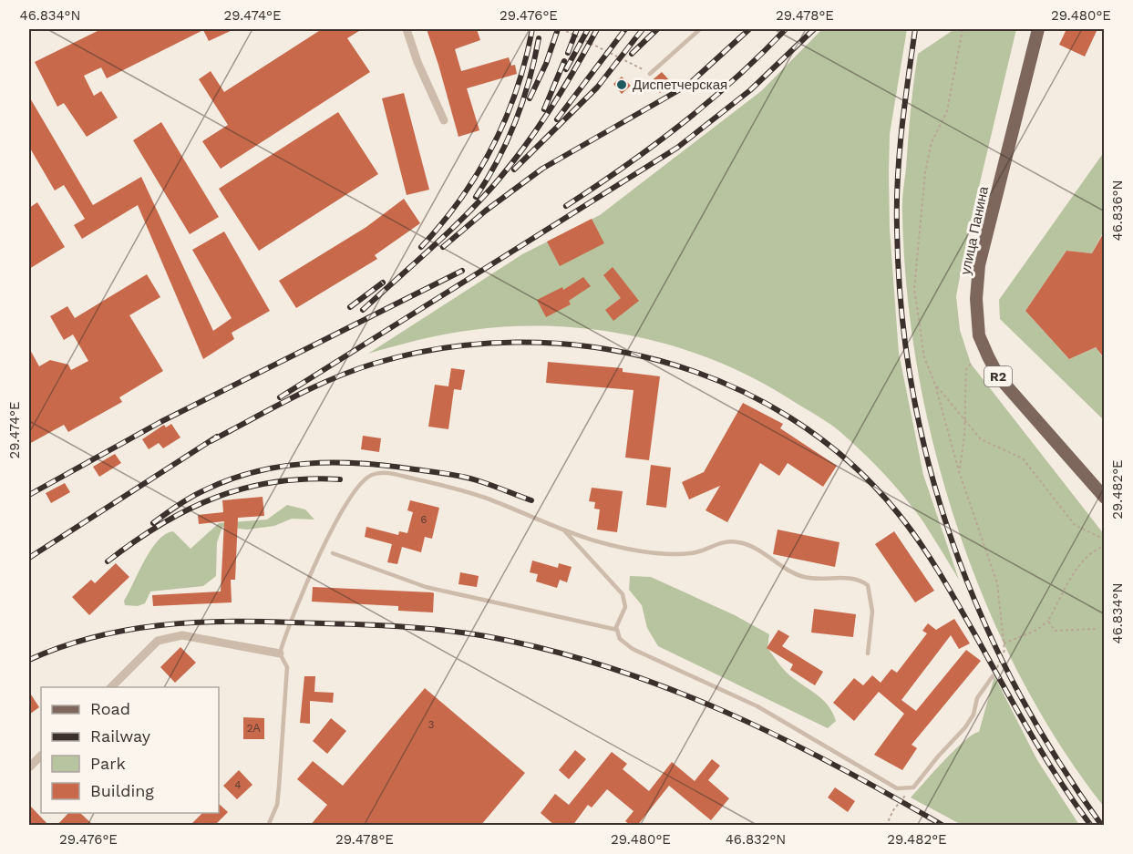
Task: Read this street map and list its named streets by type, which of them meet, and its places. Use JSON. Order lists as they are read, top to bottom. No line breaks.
{"streets":{"main road":["улица Панина","R2"]},"places":["Диспетчерская"],"house_numbers":["6","3","2А","4"],"legend":["Road","Railway","Park","Building"],"coordinates":["46.834°N","29.474°E","29.476°E","29.478°E","29.480°E","46.836°N","29.482°E","46.832°N"]}
